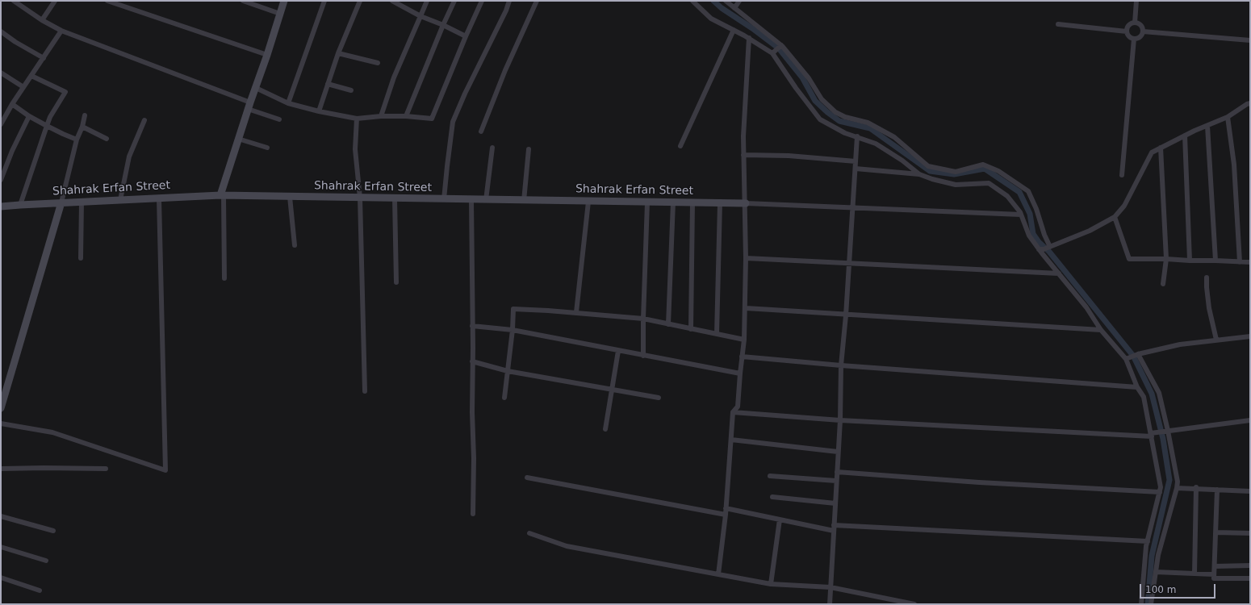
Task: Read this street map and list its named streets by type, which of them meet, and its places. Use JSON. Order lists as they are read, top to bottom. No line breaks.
{"streets":{"street":["Shahrak Erfan Street"]},"scale_bar":"100 m"}
